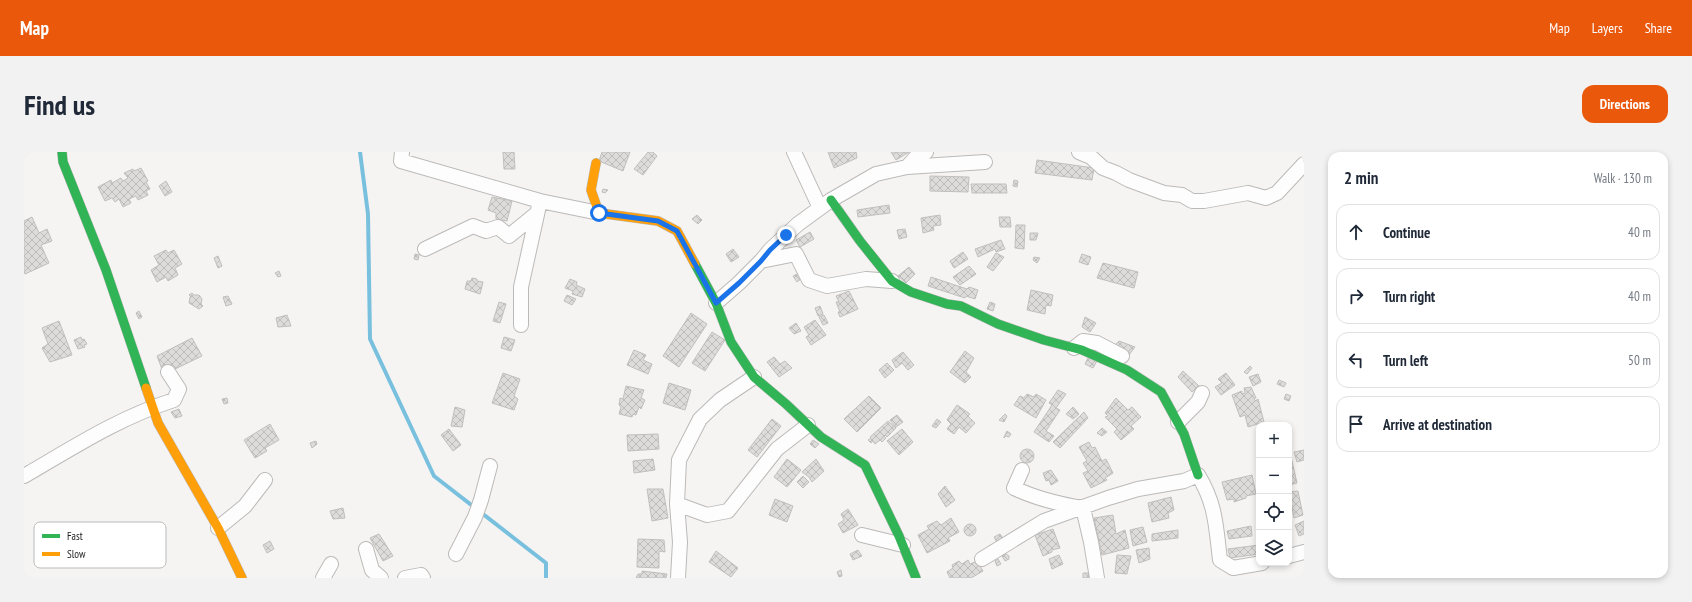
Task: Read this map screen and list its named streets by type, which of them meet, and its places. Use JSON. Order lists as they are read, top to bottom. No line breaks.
{"legend":["Fast","Slow"],"page":{"header":"Map","nav":["Map","Layers","Share"],"buttons":"Directions","title":"Find us","heading":["2 min","Walk · 130 m"],"list":[["Continue","40 m"],["Turn right","40 m"],["Turn left","50 m"],"Arrive at destination"],"map_buttons":["+","−"]}}
